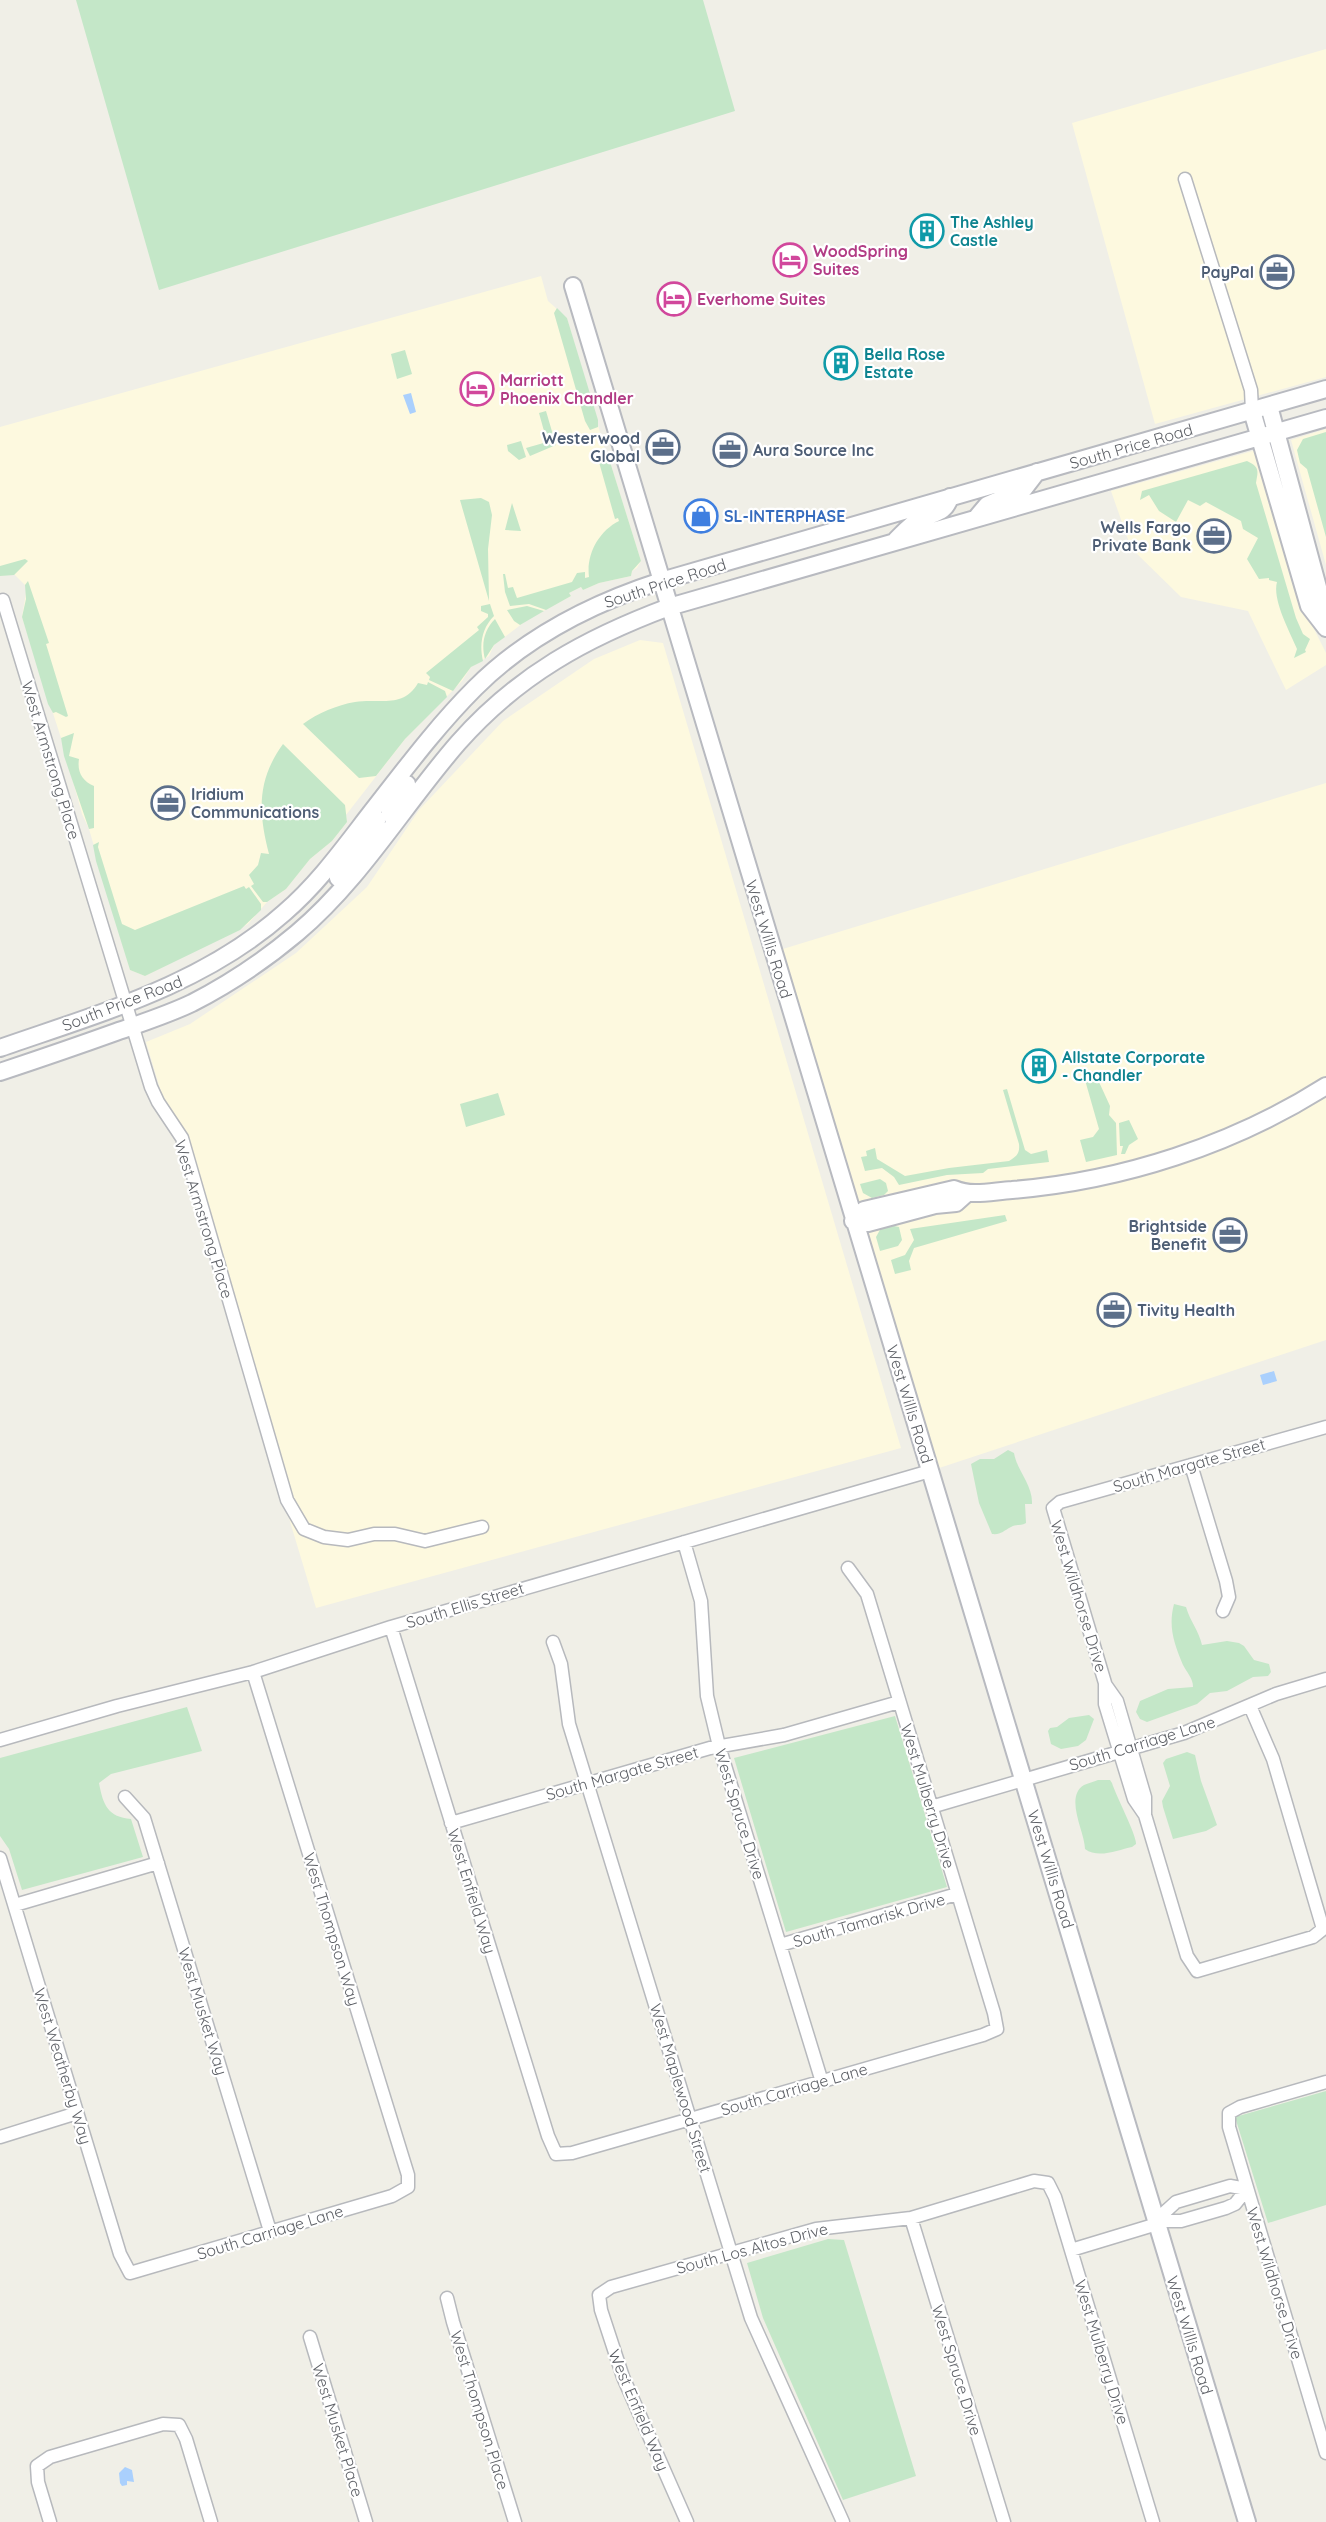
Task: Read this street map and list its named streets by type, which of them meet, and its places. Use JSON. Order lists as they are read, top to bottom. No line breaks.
{"streets":{"main road":["South Price Road","West Willis Road"],"street":["West Armstrong Place","South Margate Street","West Wildhorse Drive","South Ellis Street","South Carriage Lane","West Mulberry Drive","West Spruce Drive","West Enfield Way","South Tamarisk Drive","West Thompson Way","West Musket Way","West Weatherby Way","West Maplewood Street","South Los Altos Drive","West Thompson Place","West Musket Place"]},"crossings":[["South Price Road","West Armstrong Place"],["South Price Road","West Willis Road"],["West Willis Road","South Ellis Street"],["West Willis Road","South Carriage Lane"],["South Margate Street","West Wildhorse Drive"],["South Margate Street","West Mulberry Drive"],["South Margate Street","West Spruce Drive"],["South Margate Street","West Enfield Way"],["South Margate Street","West Maplewood Street"],["West Wildhorse Drive","South Carriage Lane"],["South Ellis Street","West Spruce Drive"],["South Ellis Street","West Enfield Way"],["South Ellis Street","West Thompson Way"],["South Carriage Lane","West Mulberry Drive"],["South Carriage Lane","West Spruce Drive"],["South Carriage Lane","West Enfield Way"],["South Carriage Lane","West Thompson Way"],["South Carriage Lane","West Musket Way"],["South Carriage Lane","West Weatherby Way"],["South Carriage Lane","West Maplewood Street"],["West Mulberry Drive","South Tamarisk Drive"],["West Mulberry Drive","South Los Altos Drive"],["West Spruce Drive","South Tamarisk Drive"],["West Spruce Drive","South Los Altos Drive"],["West Enfield Way","South Los Altos Drive"],["West Maplewood Street","South Los Altos Drive"]],"places":{"building":["The Ashley Castle","Bella Rose Estate","Allstate Corporate - Chandler"],"hotel":["WoodSpring Suites","Everhome Suites","Marriott Phoenix Chandler"],"office":["PayPal","Westerwood Global","Aura Source Inc","Wells Fargo Private Bank","Iridium Communications","Brightside Benefit","Tivity Health"],"shop":["SL-INTERPHASE"]}}
